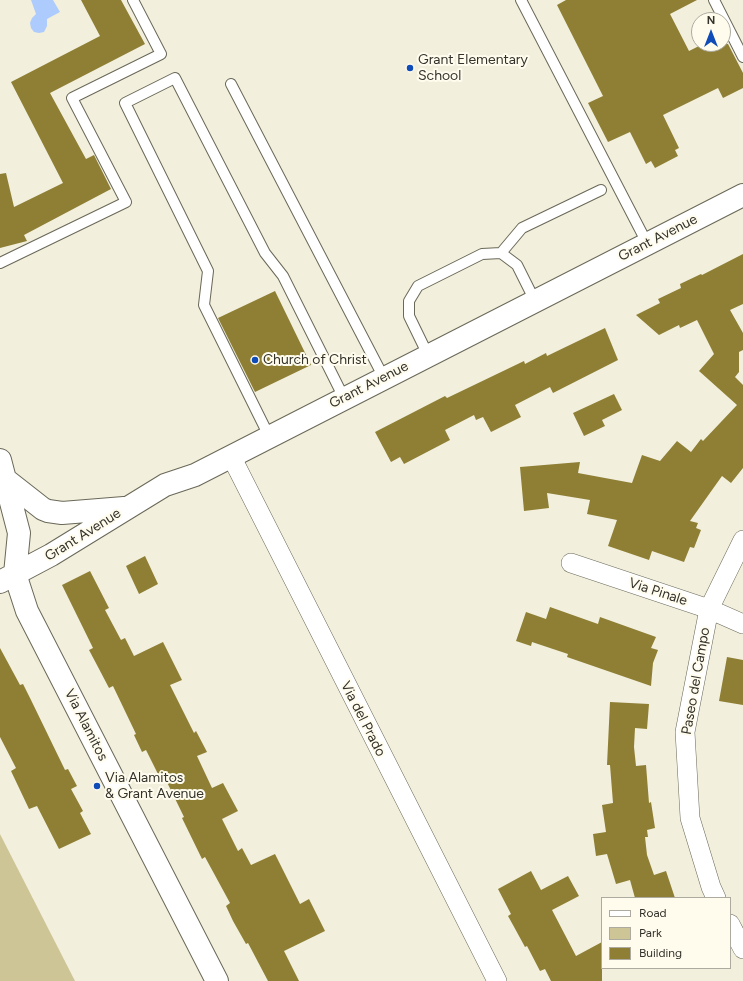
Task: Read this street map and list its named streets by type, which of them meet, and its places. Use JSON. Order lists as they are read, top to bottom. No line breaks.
{"streets":{"main road":["Grant Avenue","Via Alamitos"],"street":["Via Pinale","Paseo del Campo","Via del Prado"]},"crossings":[["Grant Avenue","Via del Prado"],["Grant Avenue","Via Alamitos"],["Via Pinale","Paseo del Campo"]],"places":["Grant Elementary School","Church of Christ","Via Alamitos & Grant Avenue"],"legend":["Road","Park","Building"],"north":"top"}
